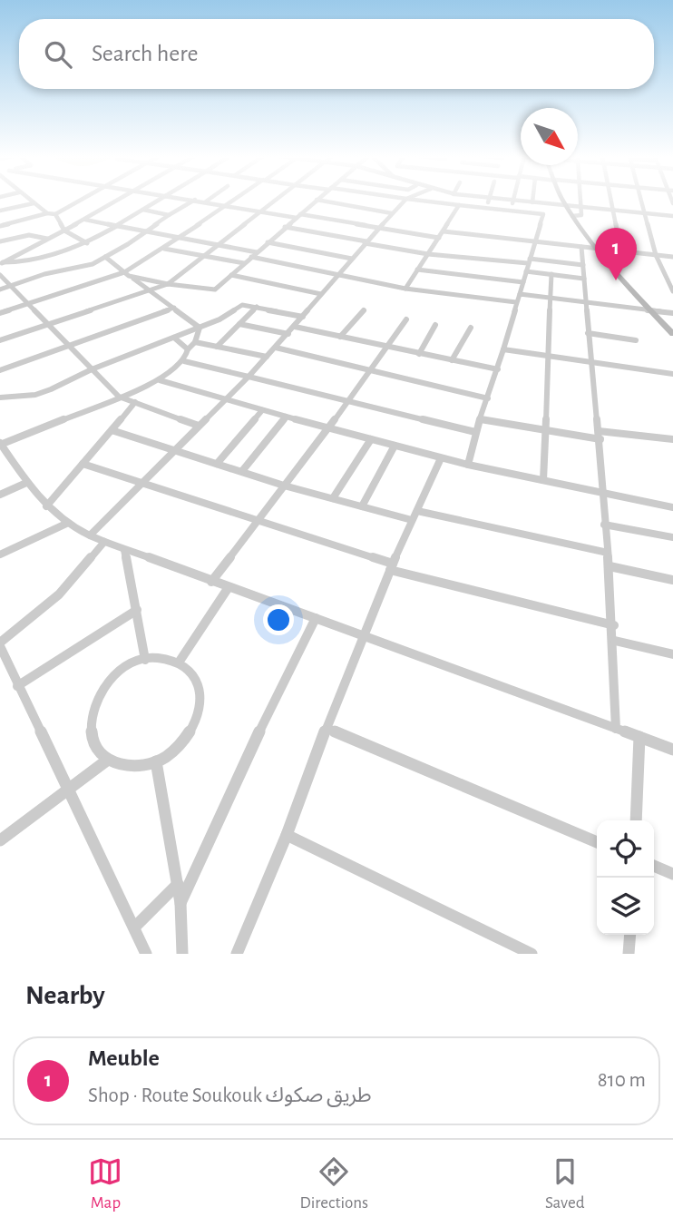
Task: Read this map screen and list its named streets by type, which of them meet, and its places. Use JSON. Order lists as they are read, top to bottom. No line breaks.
{"north":"bottom right","page":{"search":"Search here","pins":"1","heading":"Nearby","list":[{"mark":"1","name":"Meuble","note":"Shop · Route Soukouk طريق صكوك","value":"810 m"}],"nav":["Map","Directions","Saved"]}}
